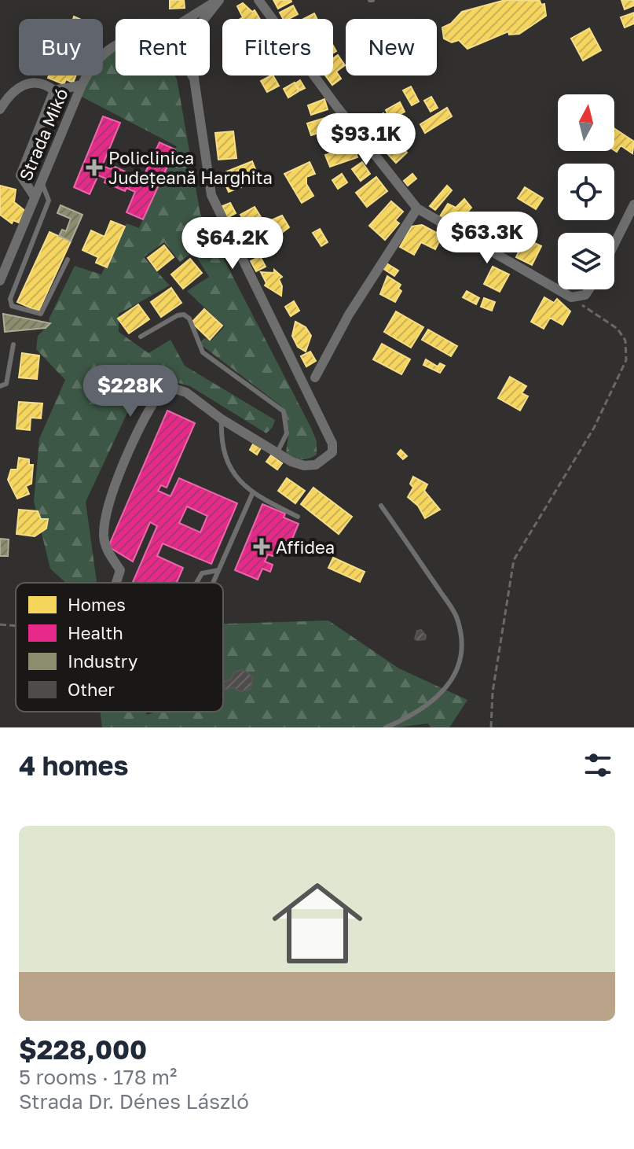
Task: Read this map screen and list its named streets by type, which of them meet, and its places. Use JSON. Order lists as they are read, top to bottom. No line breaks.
{"streets":{"street":["Strada Mikó"]},"places":{"health":["Policlinica Județeană Harghita","Affidea"]},"legend":["Homes","Health","Industry","Other"],"north":"top","page":{"chip":["Buy","Rent","Filters","New"],"price":["$93.1K","$63.3K","$64.2K","$228K"],"heading":"4 homes","list":[{"name":"$228,000","note":"5 rooms · 178 m² · Strada Dr. Dénes László"}]}}
